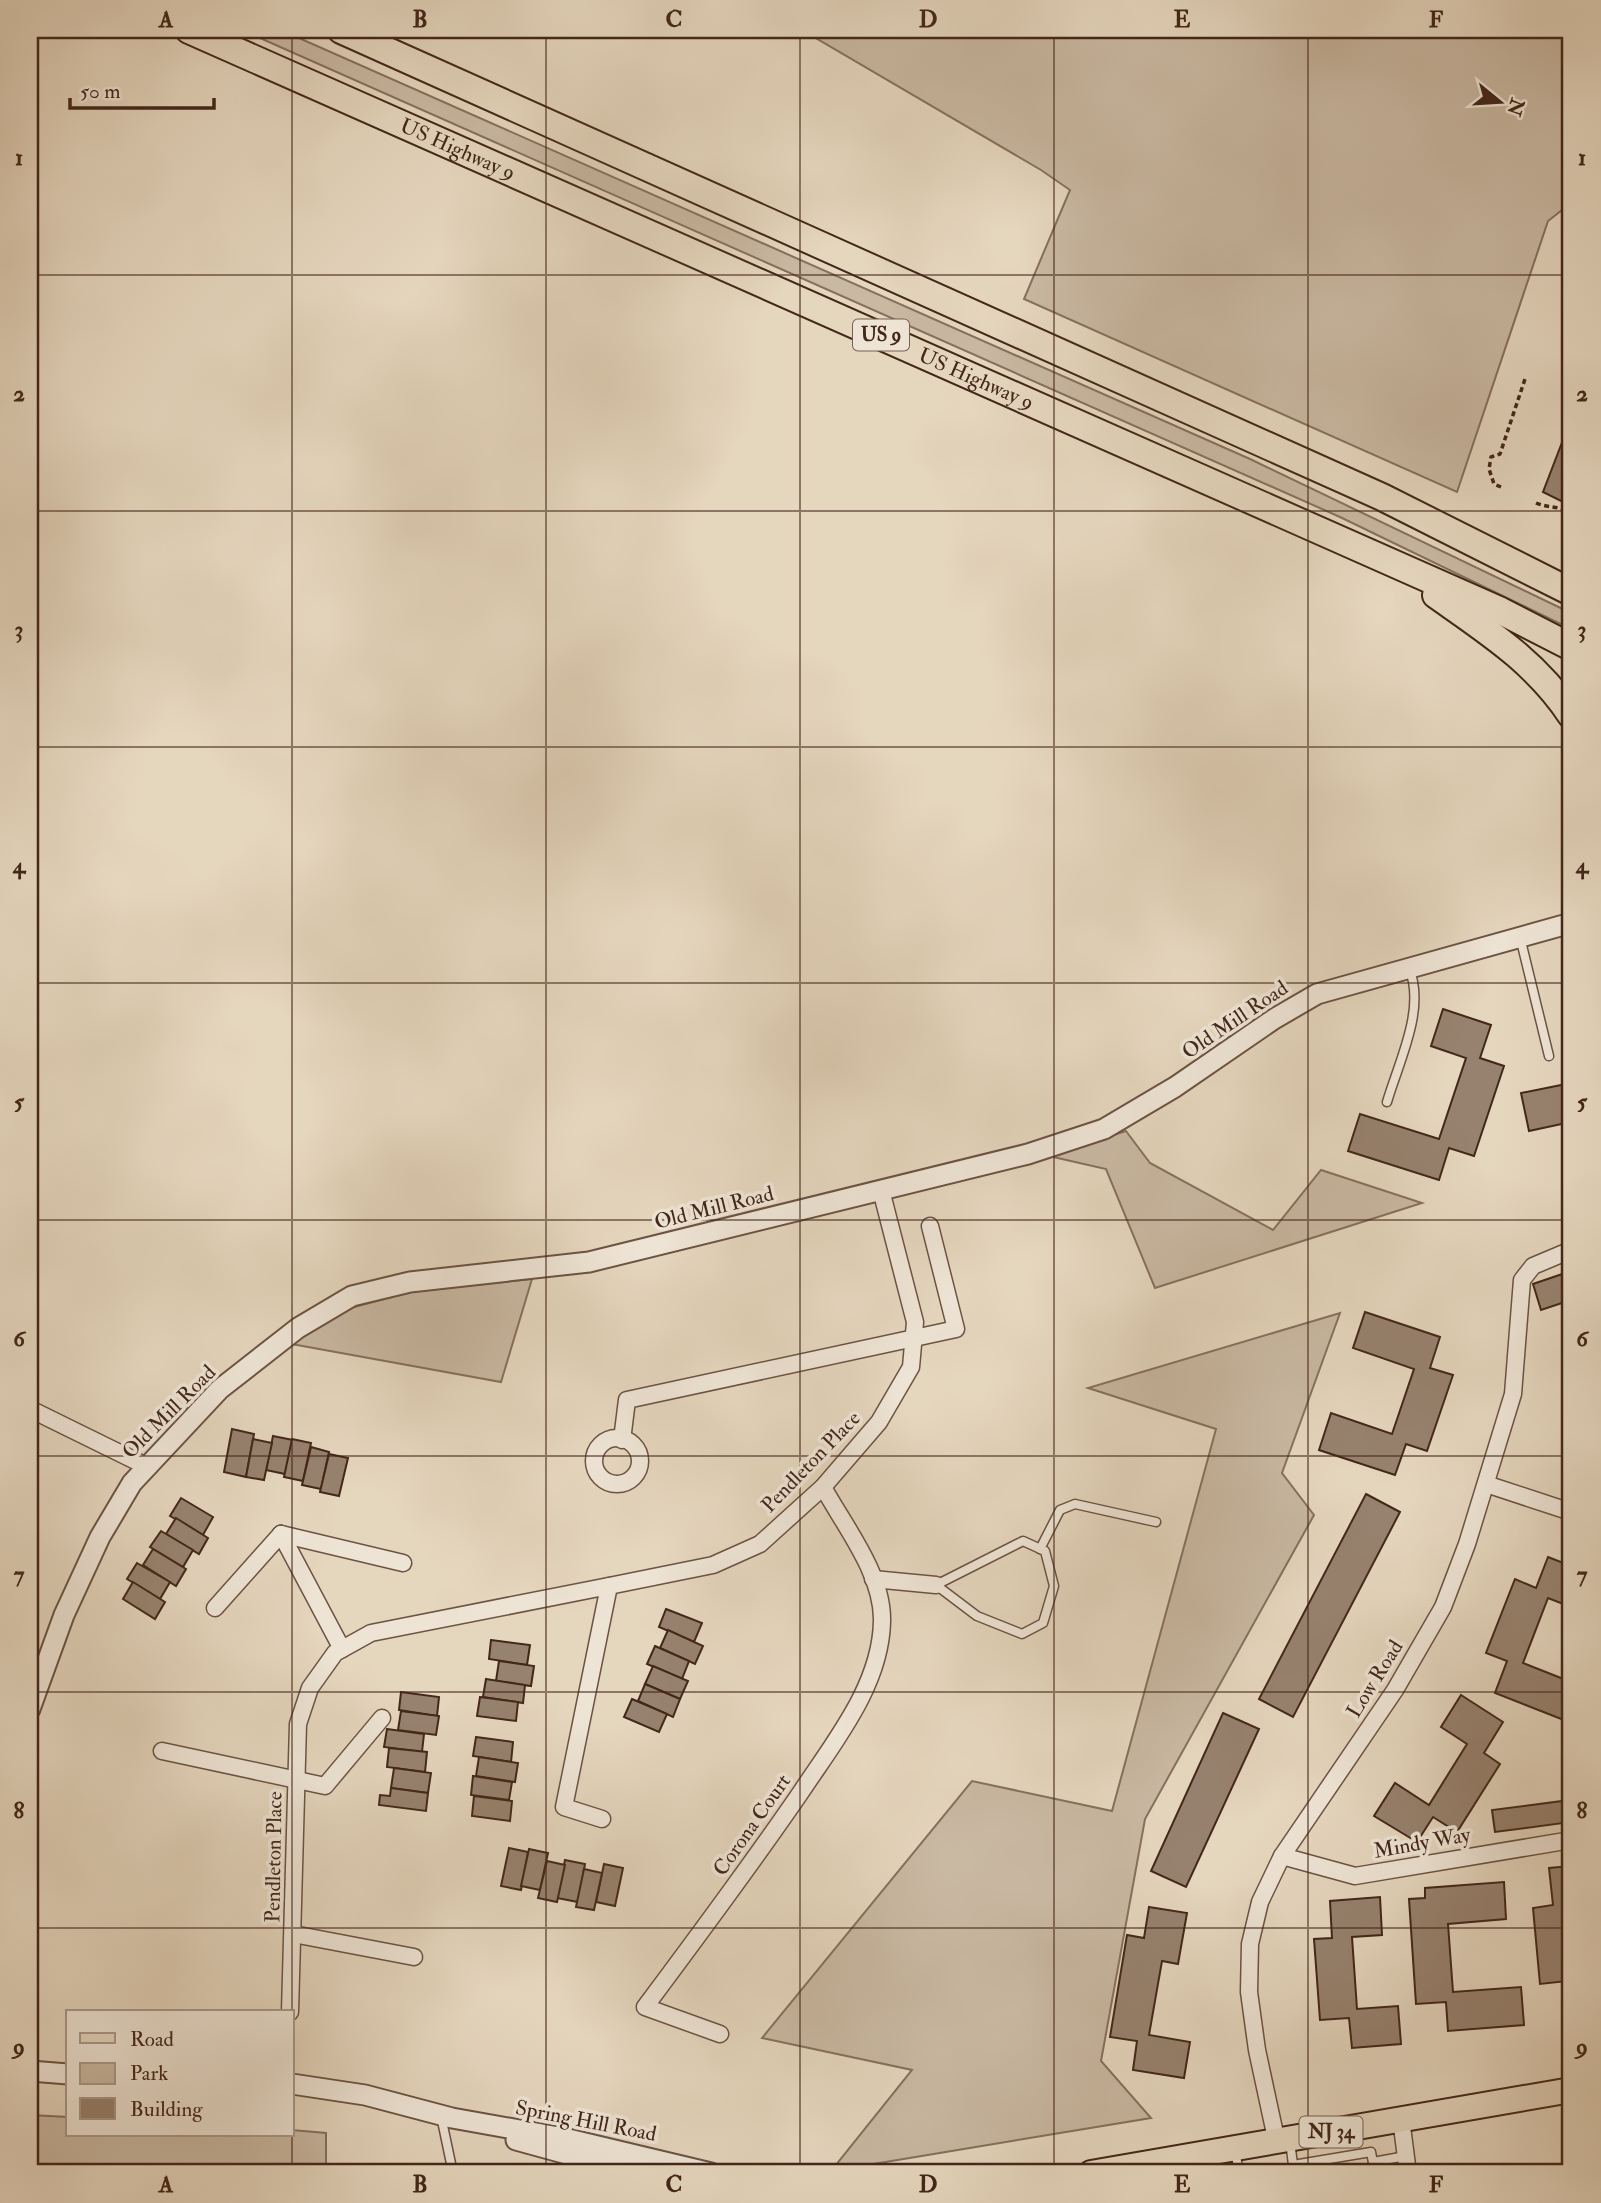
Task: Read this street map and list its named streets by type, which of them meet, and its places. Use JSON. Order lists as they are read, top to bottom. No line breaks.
{"streets":{"highway":["US Highway 9","US 9"],"main road":["NJ 34"],"street":["Old Mill Road","Pendleton Place","Low Road","Corona Court","Mindy Way","Spring Hill Road"]},"crossings":[["Old Mill Road","Pendleton Place"],["Pendleton Place","Corona Court"],["Low Road","Mindy Way"],["Low Road","NJ 34"]],"legend":["Road","Park","Building"],"scale_bar":"50 m","north":"right","grid":{"columns":["A","B","C","D","E","F"],"rows":["1","2","3","4","5","6","7","8","9"]}}
